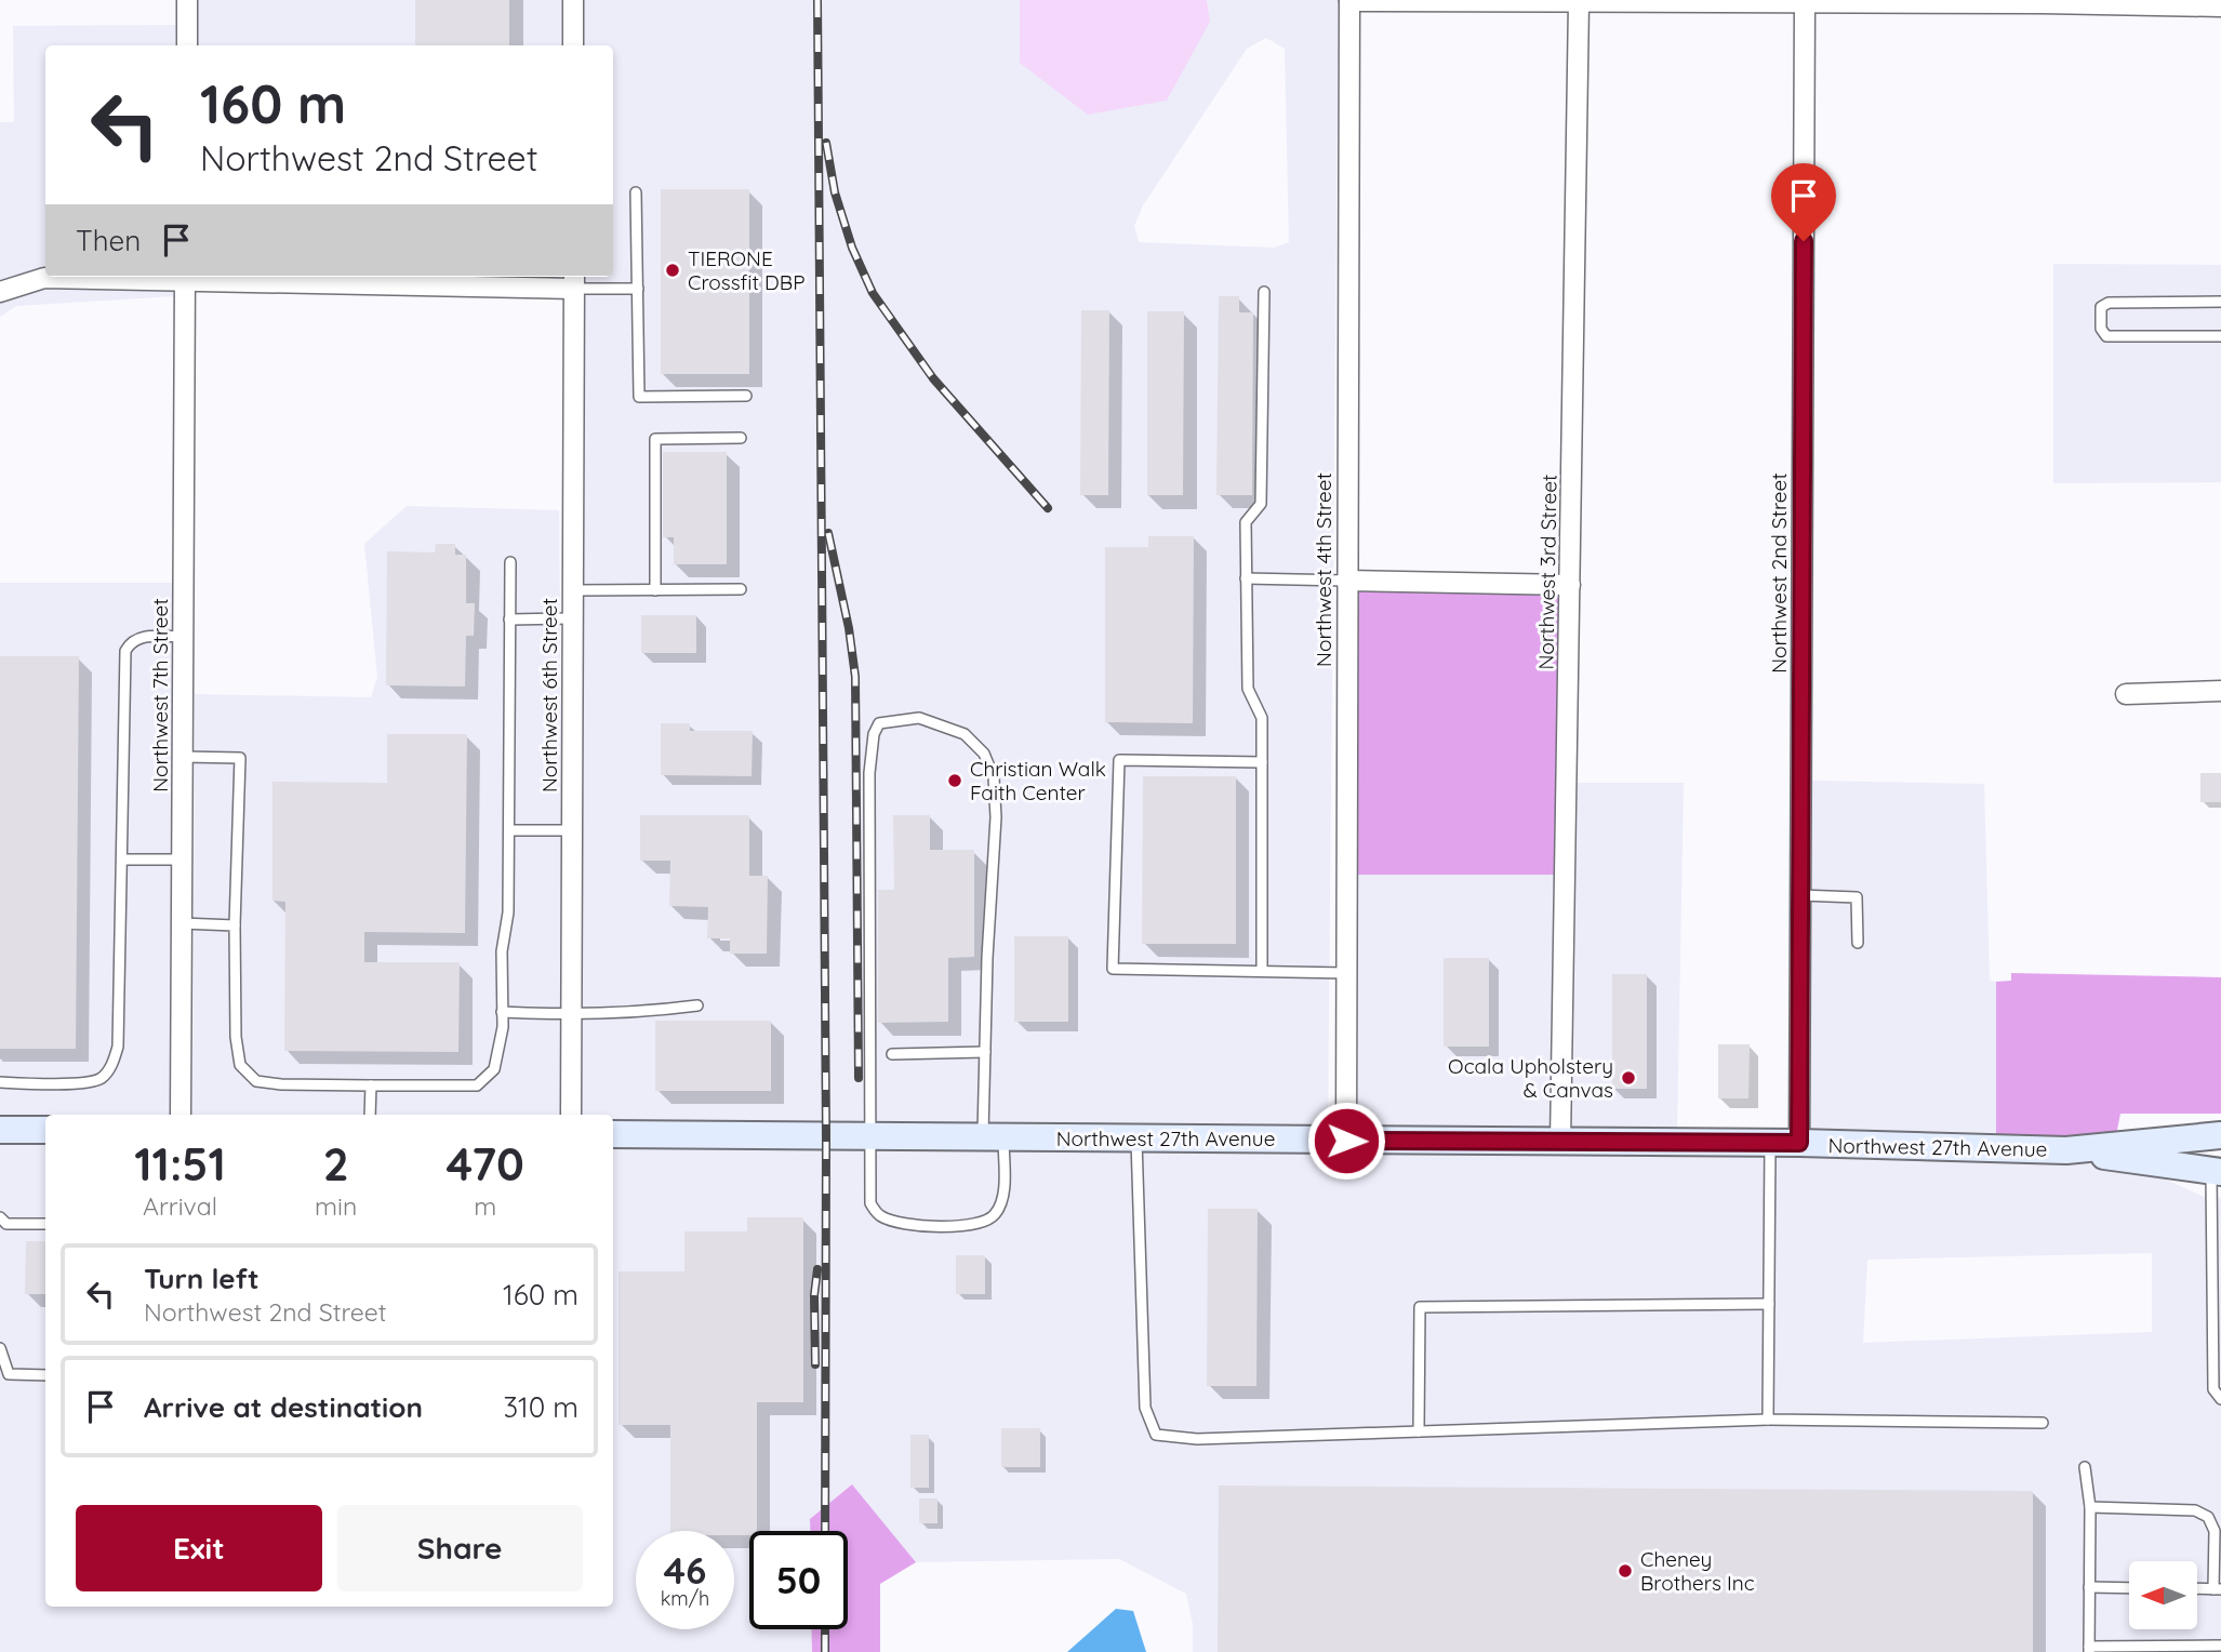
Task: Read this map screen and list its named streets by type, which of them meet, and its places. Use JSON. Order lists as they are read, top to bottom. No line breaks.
{"streets":{"main road":["Northwest 27th Avenue"],"street":["Northwest 4th Street","Northwest 3rd Street","Northwest 2nd Street","Northwest 7th Street","Northwest 6th Street"]},"crossings":[["Northwest 4th Street","Northwest 27th Avenue"],["Northwest 3rd Street","Northwest 27th Avenue"],["Northwest 2nd Street","Northwest 27th Avenue"]],"places":["TIERONE Crossfit DBP","Christian Walk Faith Center","Ocala Upholstery & Canvas","Cheney Brothers Inc"],"north":"left","page":{"turn":["160 m","Northwest 2nd Street"],"then":"Then","eta":["11:51","Arrival","2","min","470","m"],"list":[{"name":"Turn left","note":"Northwest 2nd Street","value":"160 m"},{"name":"Arrive at destination","value":"310 m"}],"buttons":["Exit","Share"],"speed":"46 km/h","limit":"50"}}
